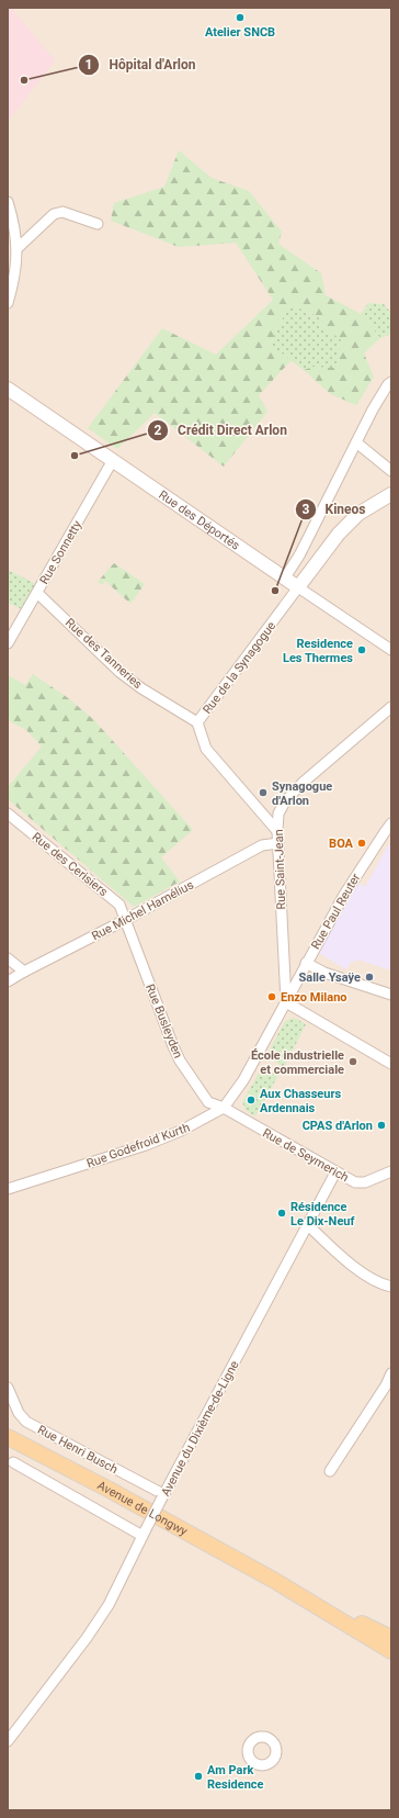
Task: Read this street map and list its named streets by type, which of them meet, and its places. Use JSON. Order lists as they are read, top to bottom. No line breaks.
{"streets":{"main road":["Rue des Déportés","Avenue de Longwy"],"street":["Rue Sonnetty","Rue des Tanneries","Rue de la Synagogue","Rue des Cerisiers","Rue Saint-Jean","Rue Michel Hamélius","Rue Paul Reuter","Rue Busleyden","Rue Godefroid Kurth","Rue de Seymerich","Avenue du Dixième-de-Ligne","Rue Henri Busch"]},"crossings":[["Rue des Déportés","Rue Sonnetty"],["Rue des Déportés","Rue de la Synagogue"],["Rue Sonnetty","Rue des Tanneries"],["Rue des Tanneries","Rue de la Synagogue"],["Rue de la Synagogue","Rue Saint-Jean"],["Rue des Cerisiers","Rue Michel Hamélius"],["Rue des Cerisiers","Rue Busleyden"],["Rue Saint-Jean","Rue Michel Hamélius"],["Rue Saint-Jean","Rue Paul Reuter"],["Rue Saint-Jean","Rue Godefroid Kurth"],["Rue Michel Hamélius","Rue Busleyden"],["Rue Paul Reuter","Rue Godefroid Kurth"],["Rue Busleyden","Rue Godefroid Kurth"],["Rue Busleyden","Rue de Seymerich"],["Rue Godefroid Kurth","Rue de Seymerich"],["Rue de Seymerich","Avenue du Dixième-de-Ligne"],["Avenue du Dixième-de-Ligne","Rue Henri Busch"]],"places":["Atelier SNCB","Hôpital d'Arlon","Crédit Direct Arlon","Kineos","Residence Les Thermes","Synagogue d'Arlon","BOA","Salle Ysaÿe","Enzo Milano","École industrielle et commerciale","Aux Chasseurs Ardennais","CPAS d'Arlon","Résidence Le Dix-Neuf","Am Park Residence"]}
